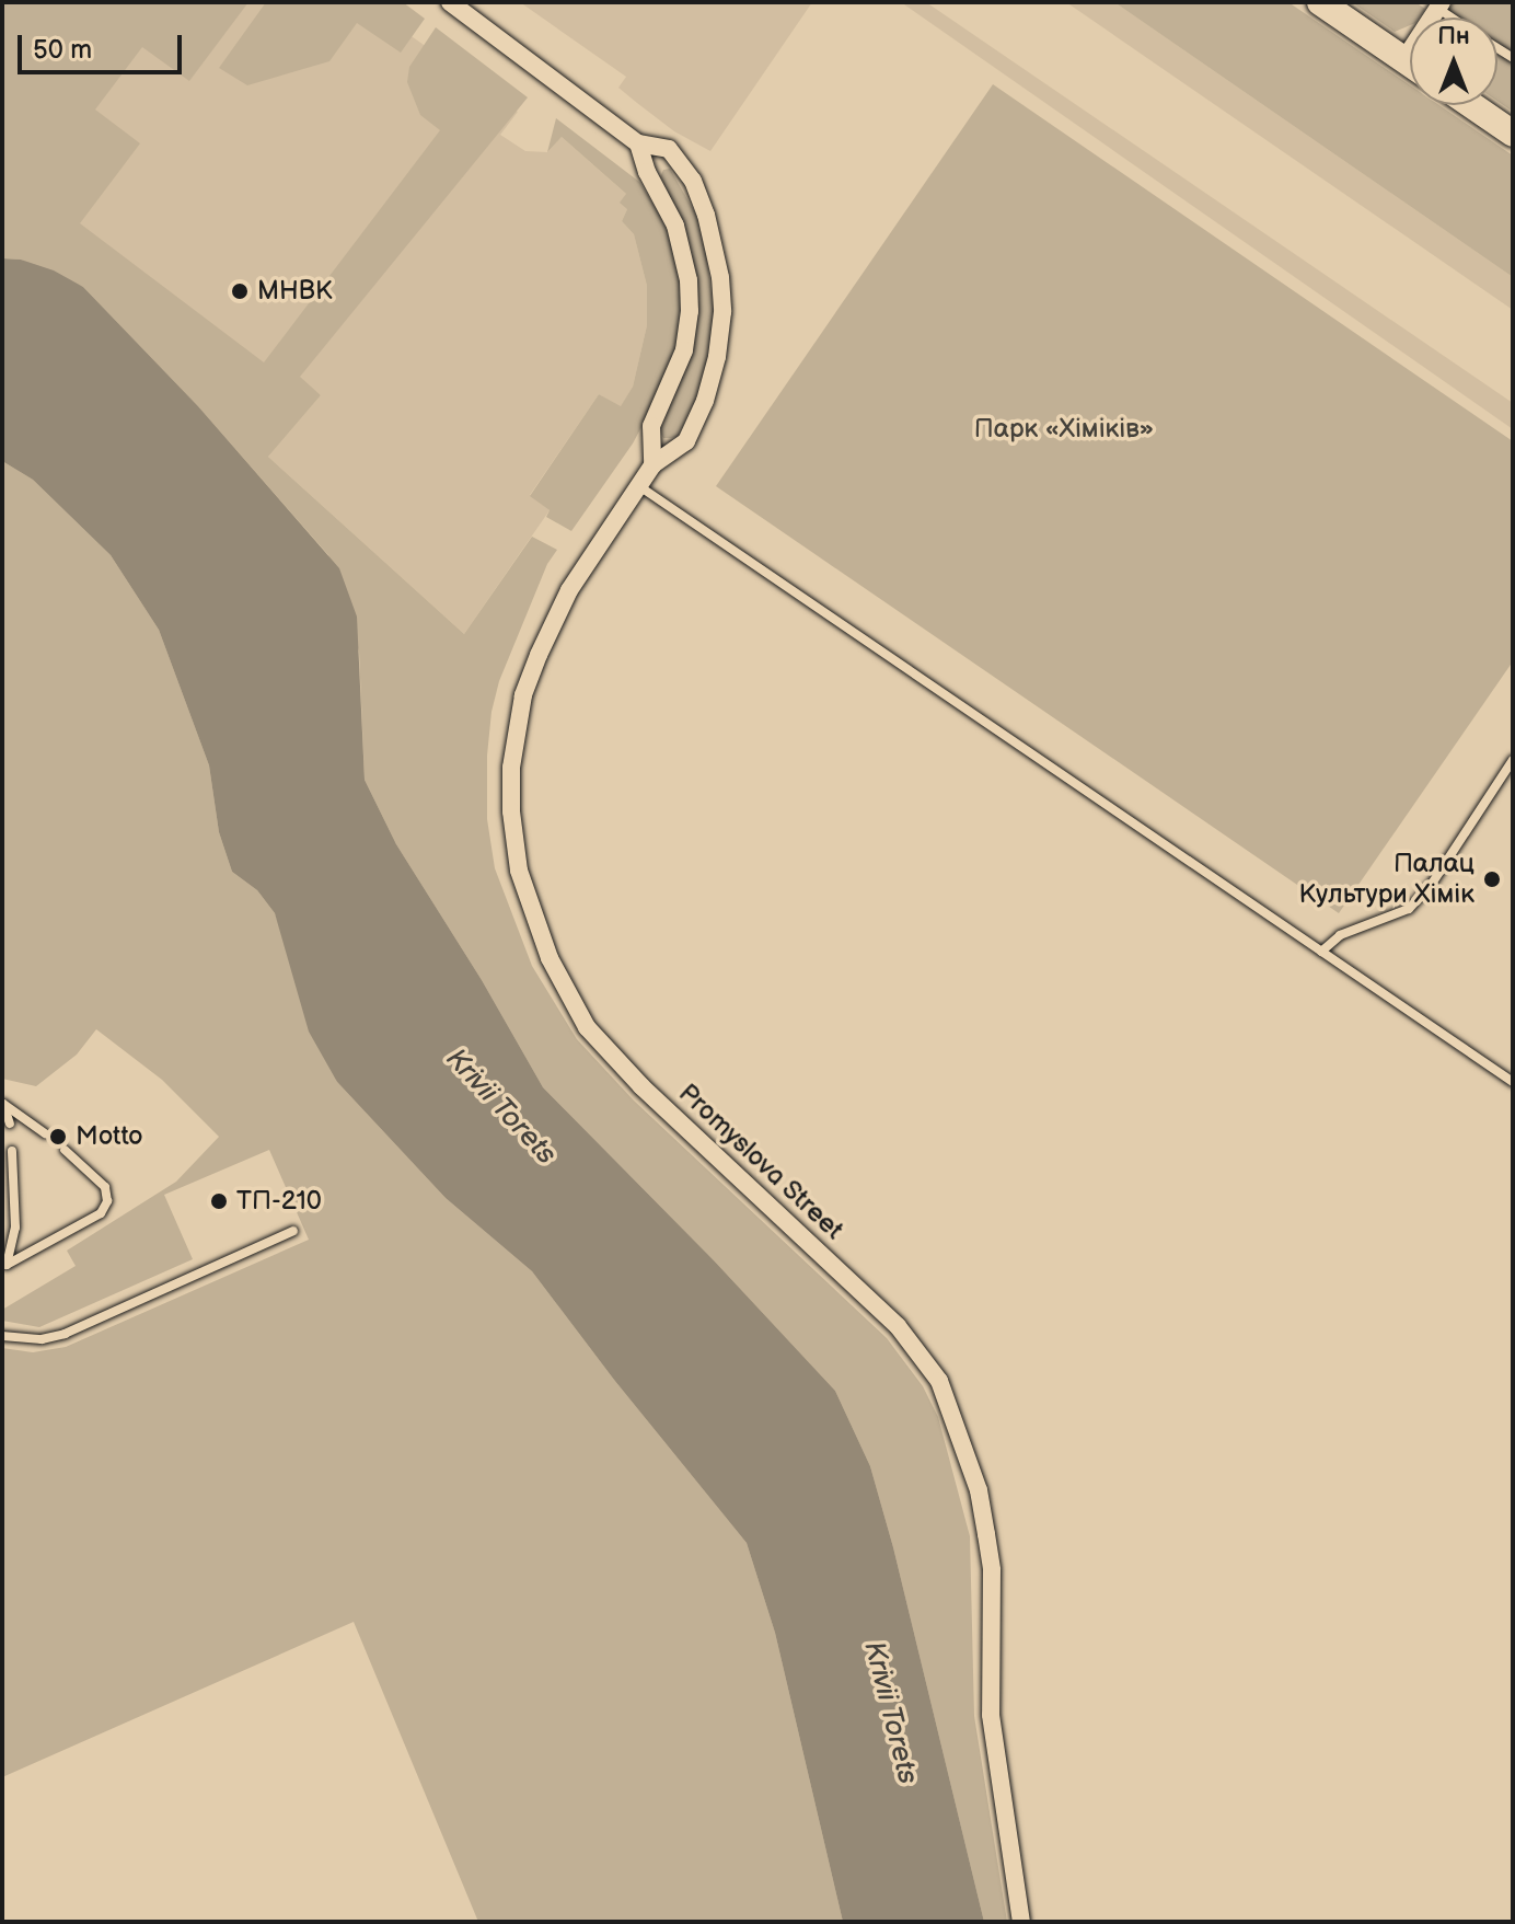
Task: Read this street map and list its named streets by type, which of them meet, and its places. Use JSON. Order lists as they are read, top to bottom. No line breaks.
{"streets":{"street":["Promyslova Street"]},"water":["Krivii Torets"],"parks":["Парк «Хіміків»"],"places":["МНВК","Палац Культури Хімік","Motto","ТП-210"],"scale_bar":"50 m","north":"top"}
